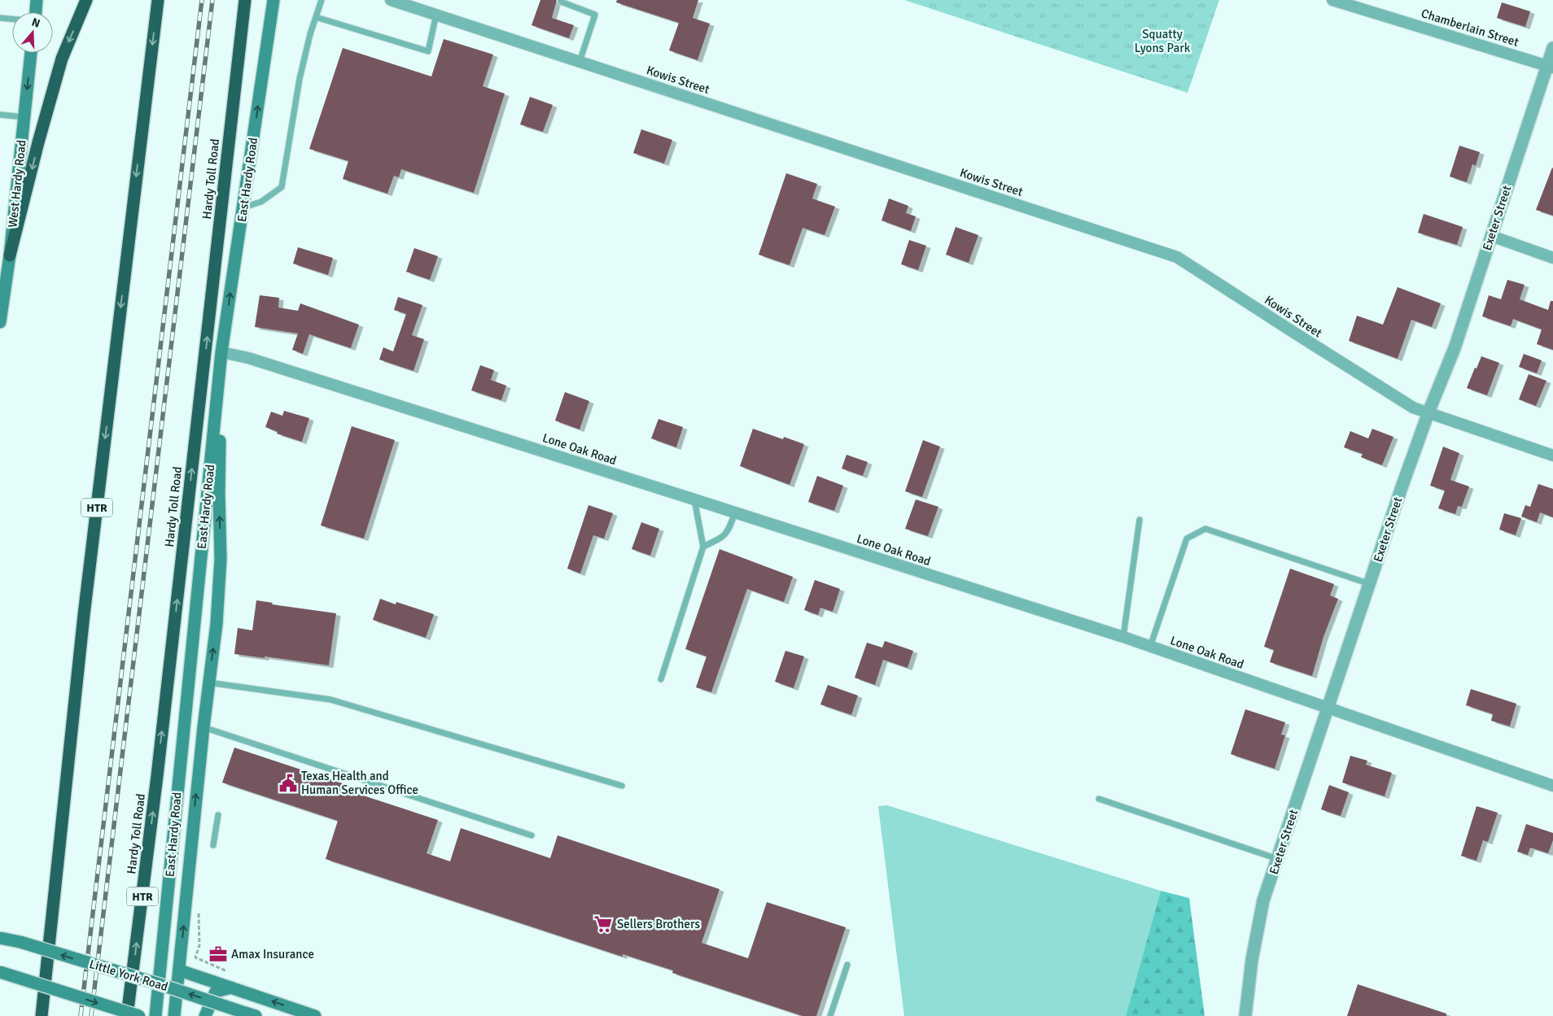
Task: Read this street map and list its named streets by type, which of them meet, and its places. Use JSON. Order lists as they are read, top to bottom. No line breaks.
{"streets":{"highway":["Hardy Toll Road","HTR"],"main road":["East Hardy Road","West Hardy Road","Little York Road"],"street":["Chamberlain Street","Kowis Street","Exeter Street","Lone Oak Road"]},"crossings":[["Chamberlain Street","Exeter Street"],["Kowis Street","Exeter Street"],["East Hardy Road","Lone Oak Road"],["East Hardy Road","Little York Road"],["Exeter Street","Lone Oak Road"]],"parks":["Squatty Lyons Park"],"places":{"public building":["Texas Health and Human Services Office"],"supermarket":["Sellers Brothers"],"office":["Amax Insurance"]},"north":"top"}
